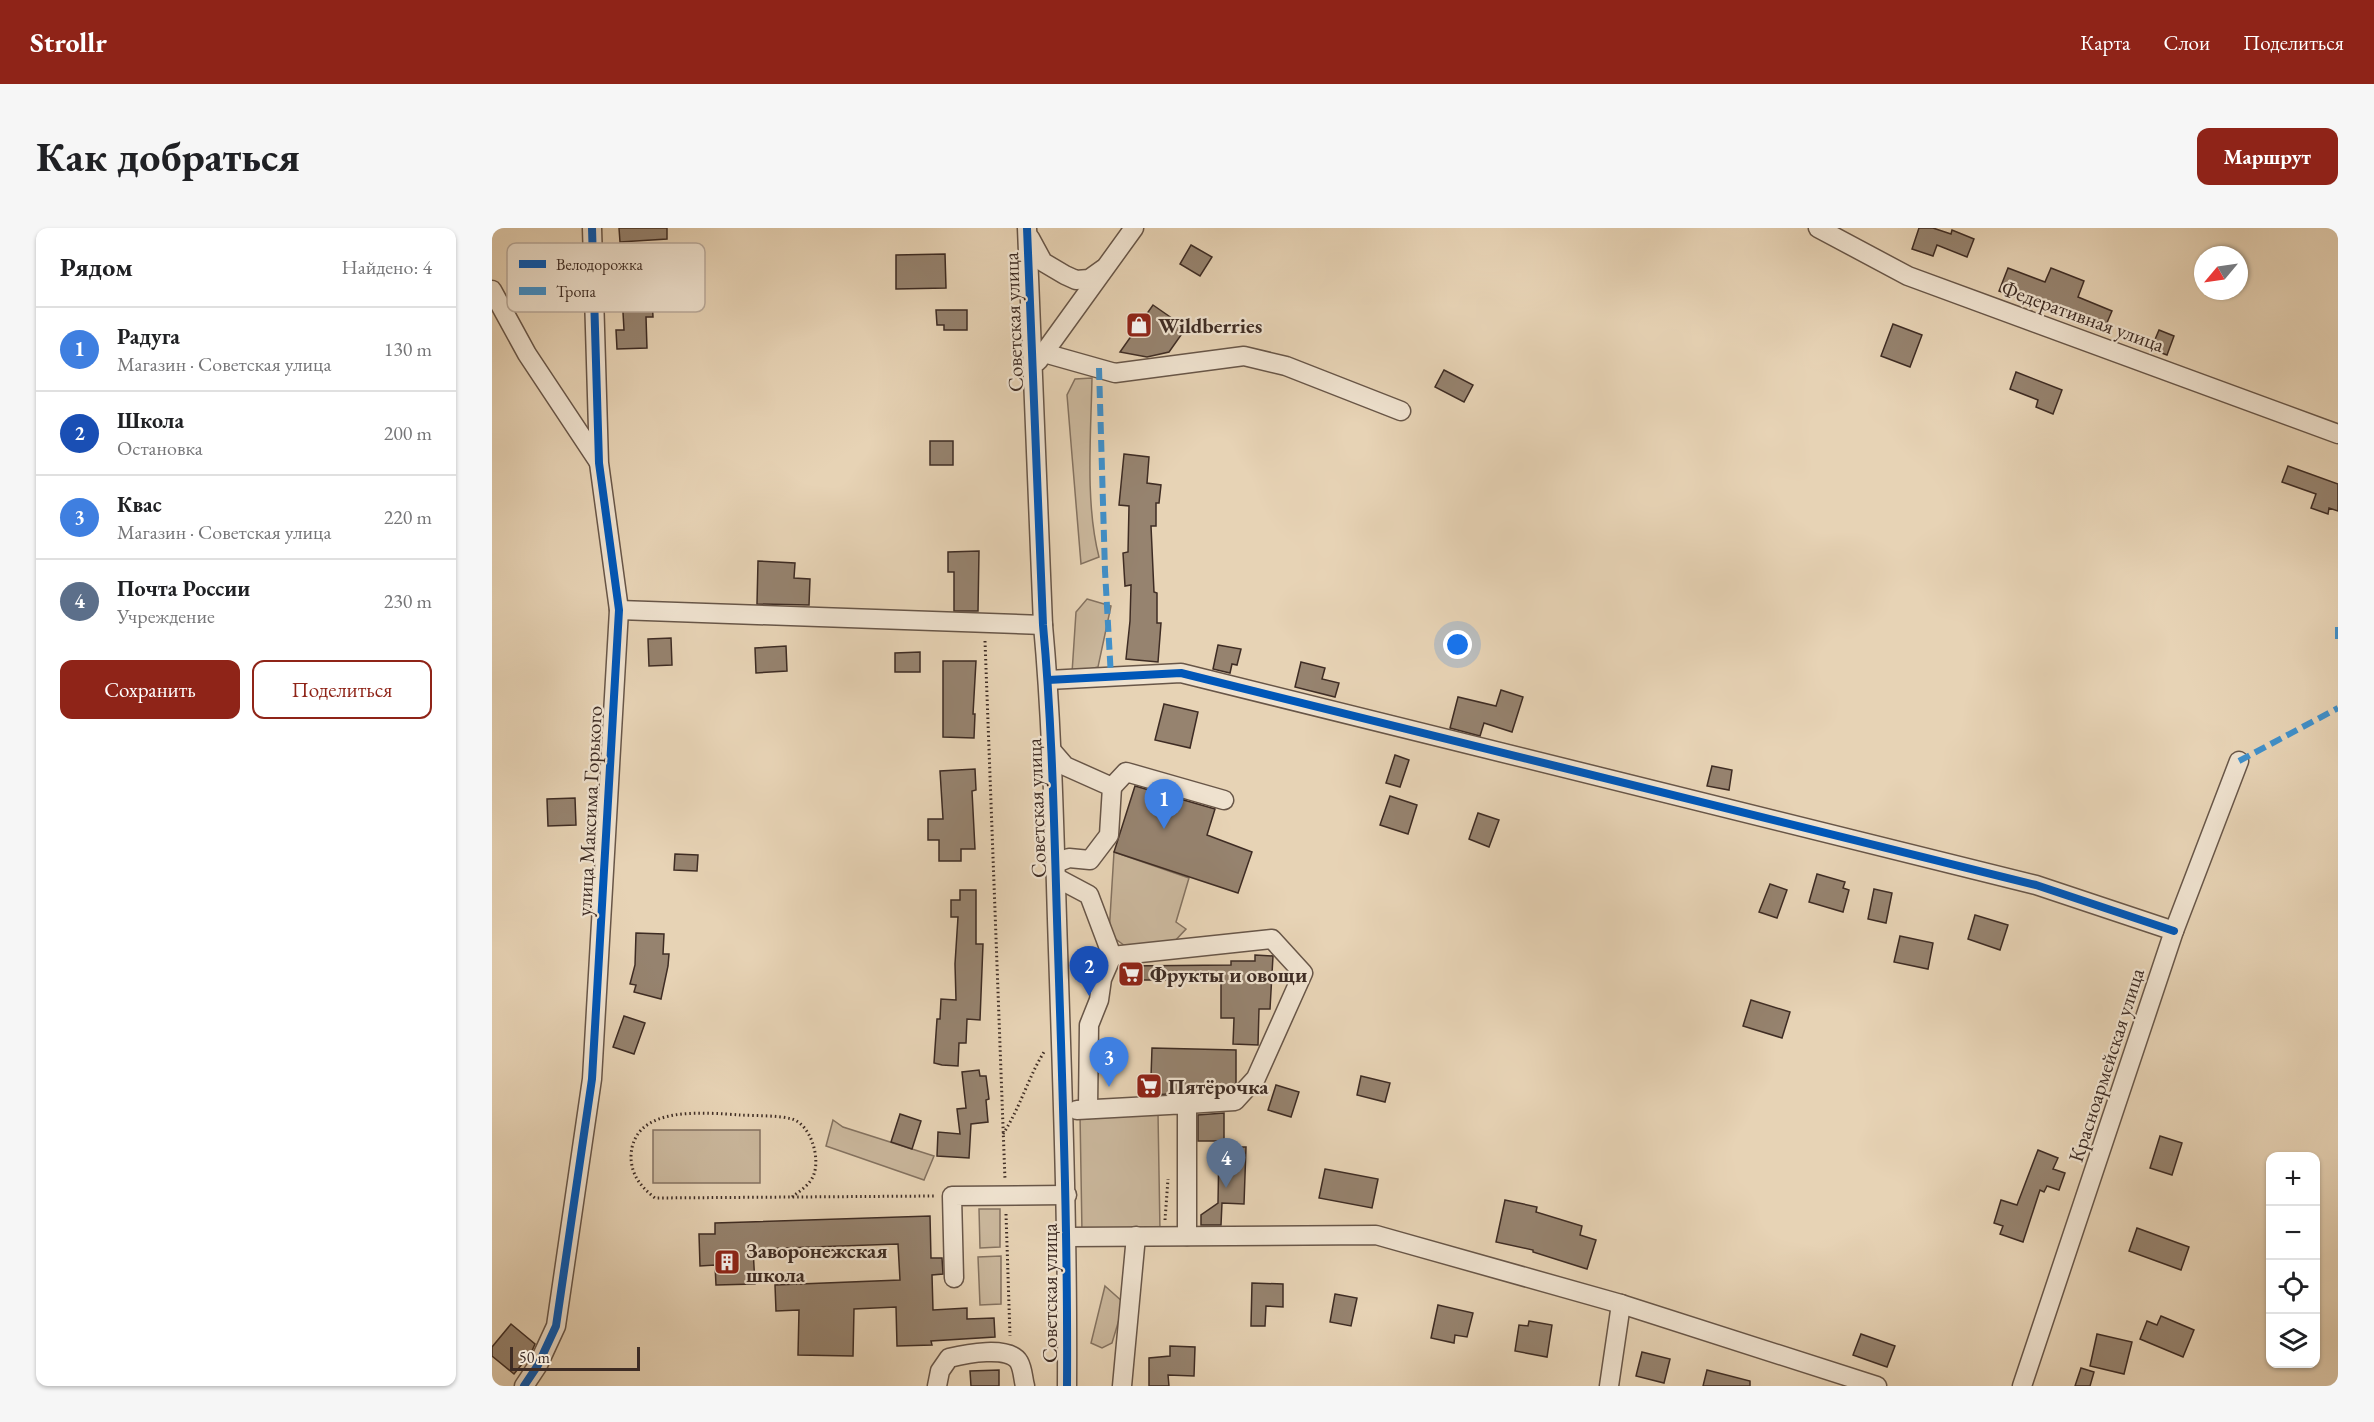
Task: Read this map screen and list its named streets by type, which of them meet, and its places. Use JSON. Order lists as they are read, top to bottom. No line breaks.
{"streets":{"street":["Федеративная улица","Советская улица","улица Максима Горького","Красноармейская улица"]},"places":{"shop":["Wildberries"],"supermarket":["Фрукты и овощи","Пятёрочка"],"building":["Заворонежская школа"]},"legend":["Велодорожка","Тропа"],"scale_bar":"50 m","north":"bottom left","page":{"header":"Strollr","nav":["Карта","Слои","Поделиться"],"buttons":["Маршрут",["Сохранить","Поделиться"]],"title":"Как добраться","heading":["Рядом","Найдено: 4"],"list":[{"mark":"1","name":"Радуга","note":"Магазин · Советская улица","value":"130 m"},{"mark":"2","name":"Школа","note":"Остановка","value":"200 m"},{"mark":"3","name":"Квас","note":"Магазин · Советская улица","value":"220 m"},{"mark":"4","name":"Почта России","note":"Учреждение","value":"230 m"}],"pins":["1","2","3","4"],"map_buttons":["+","−"],"scale":"50 m"}}
